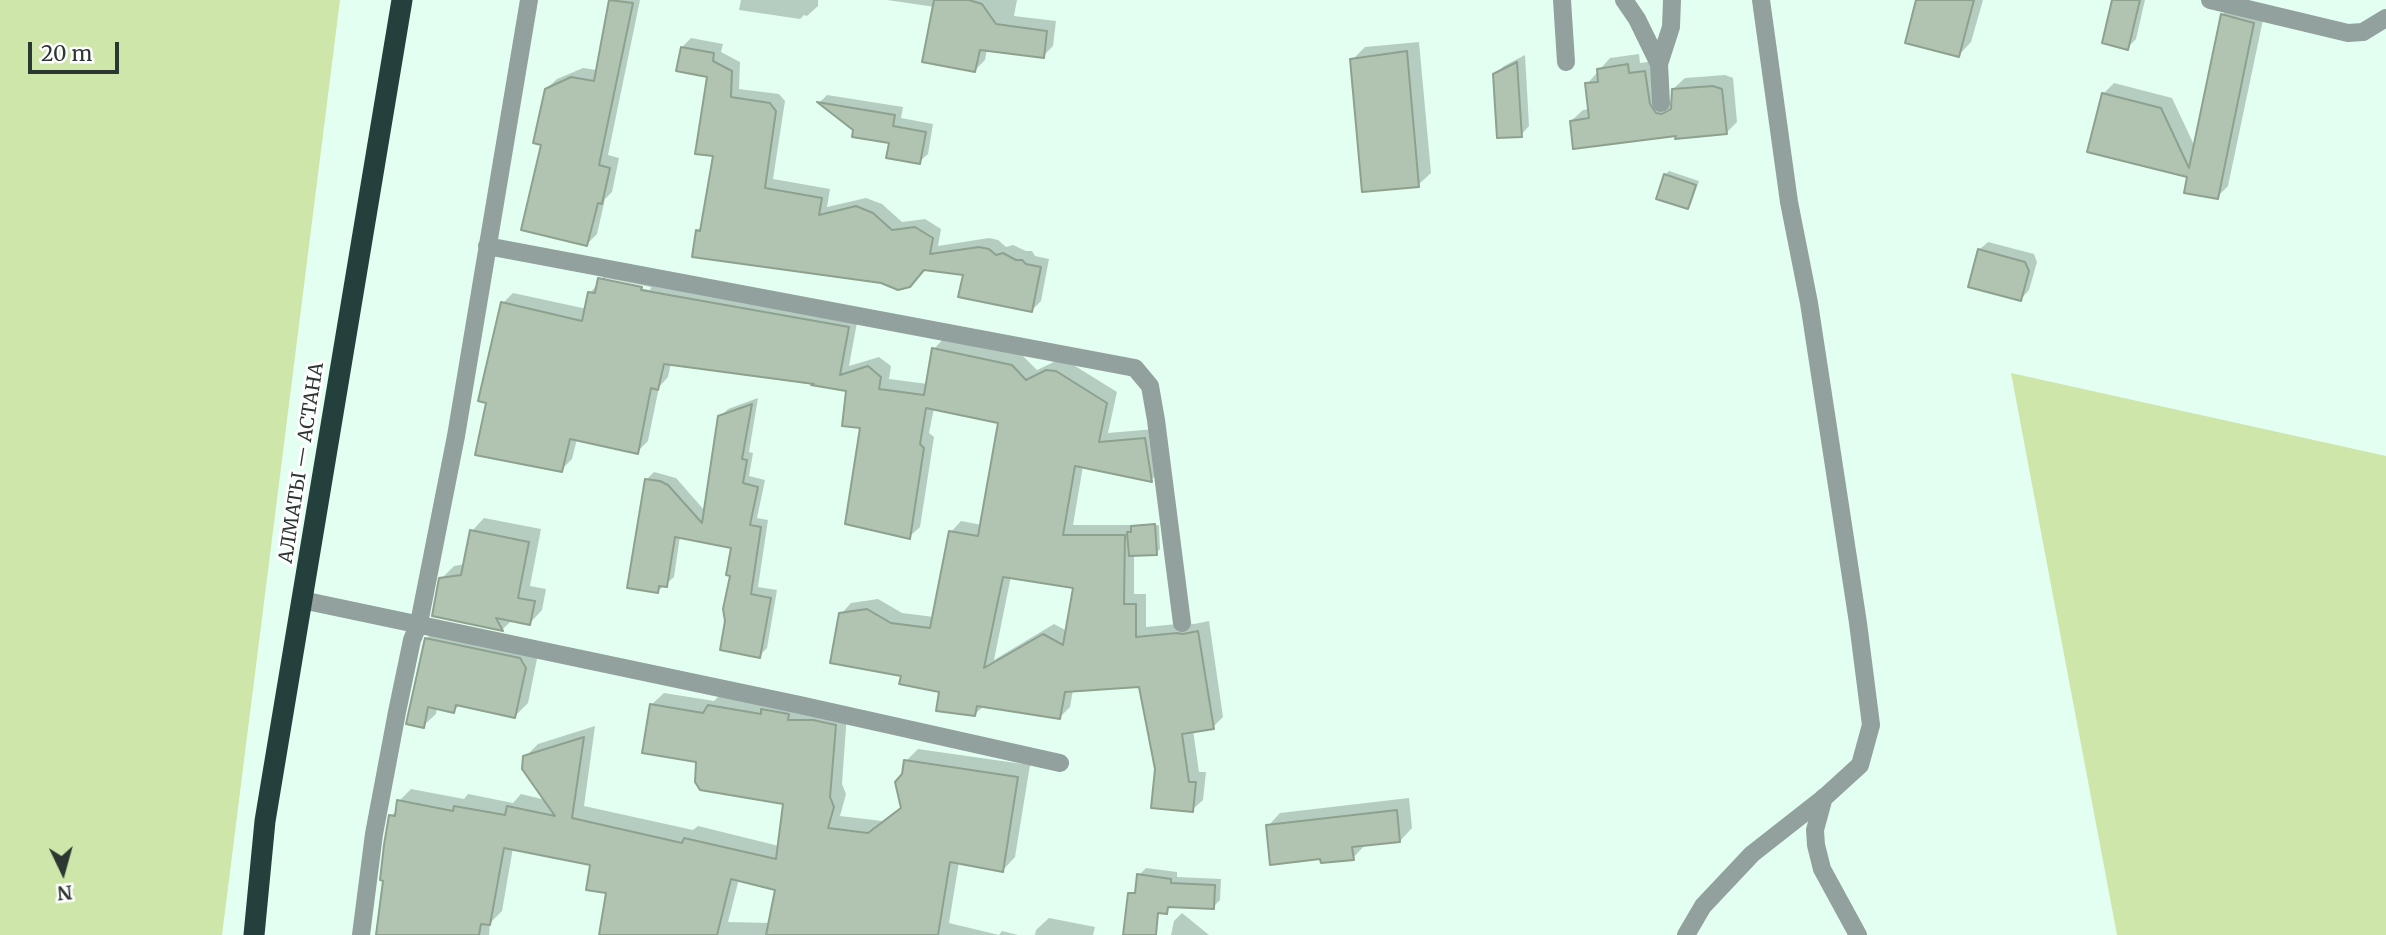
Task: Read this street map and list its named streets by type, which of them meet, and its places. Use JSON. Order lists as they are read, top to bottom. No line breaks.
{"streets":{"highway":["АЛМАТЫ — АСТАНА"]},"scale_bar":"20 m","north":"bottom"}
